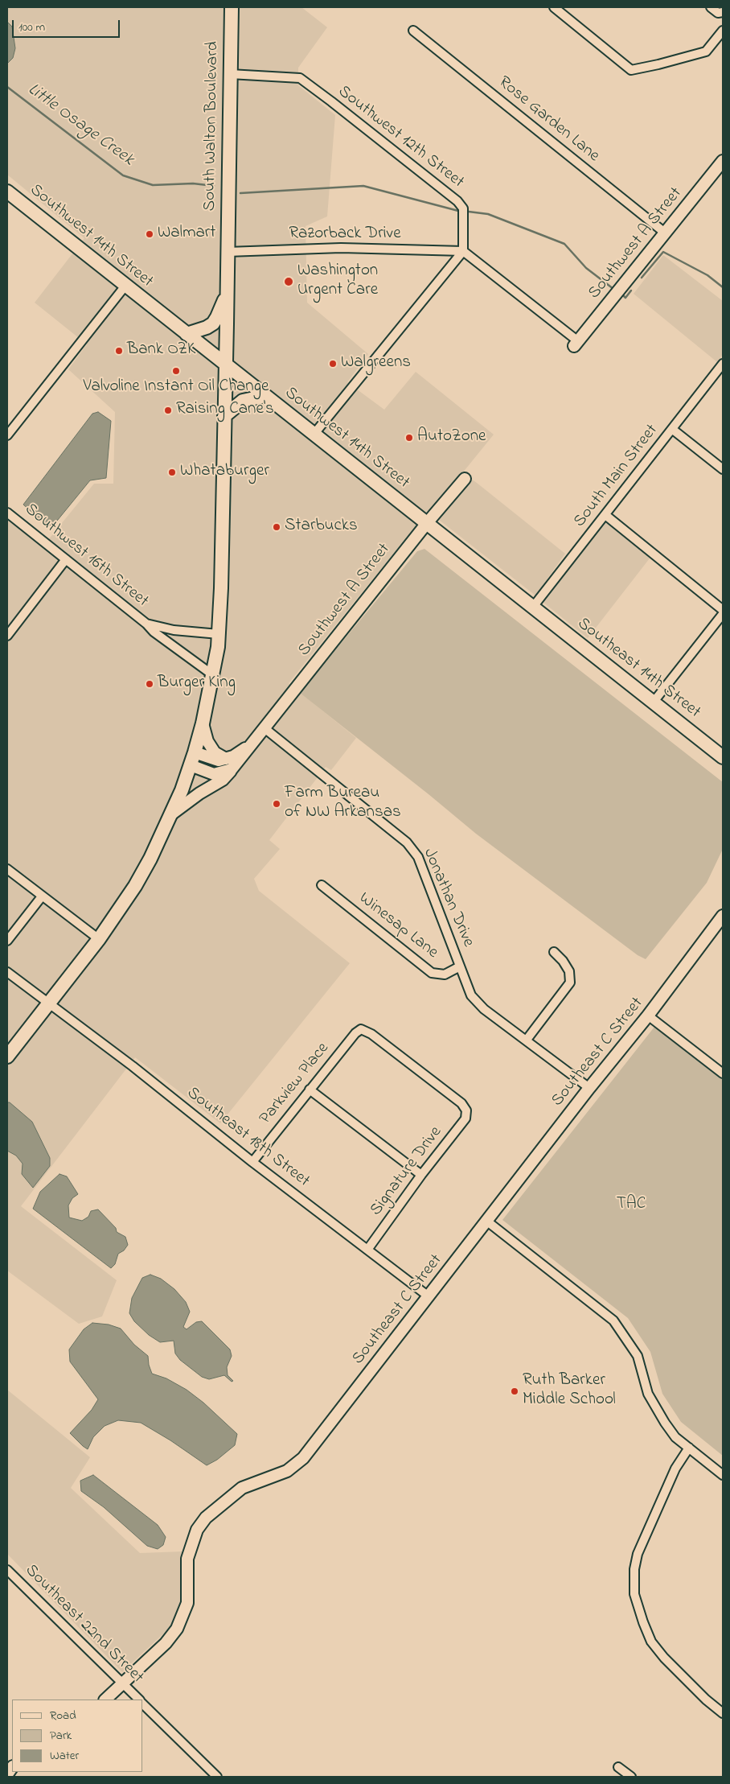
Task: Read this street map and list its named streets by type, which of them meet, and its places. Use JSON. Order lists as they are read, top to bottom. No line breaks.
{"streets":{"main road":["South Walton Boulevard","Southwest 14th Street","Southeast 14th Street"],"street":["Rose Garden Lane","Southwest 12th Street","Razorback Drive","Southwest A Street","South Main Street","Southwest 16th Street","Jonathan Drive","Winesap Lane","Southeast C Street","Parkview Place","Southeast 18th Street","Signature Drive","Southeast 22nd Street"]},"crossings":[["Rose Garden Lane","Southwest A Street"],["South Walton Boulevard","Southwest 12th Street"],["South Walton Boulevard","Razorback Drive"],["South Walton Boulevard","Southwest 14th Street"],["South Walton Boulevard","Southwest A Street"],["South Walton Boulevard","Southwest 16th Street"],["South Walton Boulevard","Southeast 18th Street"],["Southwest 12th Street","Razorback Drive"],["Southwest 14th Street","Southwest A Street"],["Southwest 14th Street","South Main Street"],["Southwest 14th Street","Southeast 14th Street"],["Southwest A Street","Jonathan Drive"],["South Main Street","Southeast 14th Street"],["Jonathan Drive","Winesap Lane"],["Jonathan Drive","Southeast C Street"],["Southeast C Street","Southeast 18th Street"],["Southeast C Street","Southeast 22nd Street"],["Parkview Place","Southeast 18th Street"],["Parkview Place","Signature Drive"],["Southeast 18th Street","Signature Drive"]],"water":["Little Osage Creek"],"parks":["TAC"],"places":["Walmart","Washington Urgent Care","Bank OZK","Walgreens","Valvoline Instant Oil Change","Raising Cane's","AutoZone","Whataburger","Starbucks","Burger King","Farm Bureau of NW Arkansas","Ruth Barker Middle School"],"legend":["Road","Park","Water"],"scale_bar":"100 m"}
